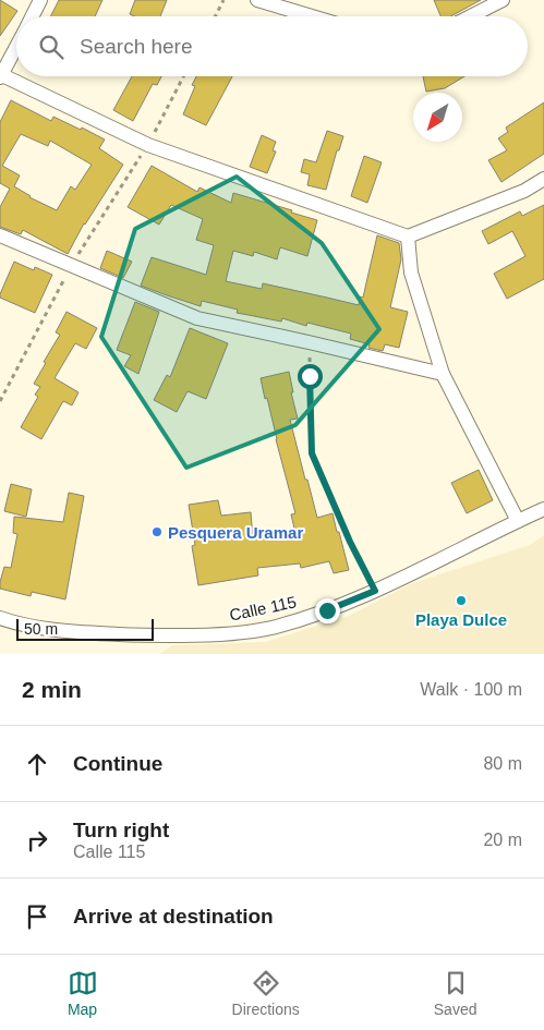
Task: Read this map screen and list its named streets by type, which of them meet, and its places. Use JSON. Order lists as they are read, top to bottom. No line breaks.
{"streets":{"street":["Calle 115"]},"places":["Pesquera Uramar","Playa Dulce"],"scale_bar":"50 m","north":"bottom left","page":{"search":"Search here","scale":"50 m","heading":["2 min","Walk · 100 m"],"list":[["Continue","80 m"],["Turn right","Calle 115","20 m"],"Arrive at destination"],"nav":["Map","Directions","Saved"]}}
